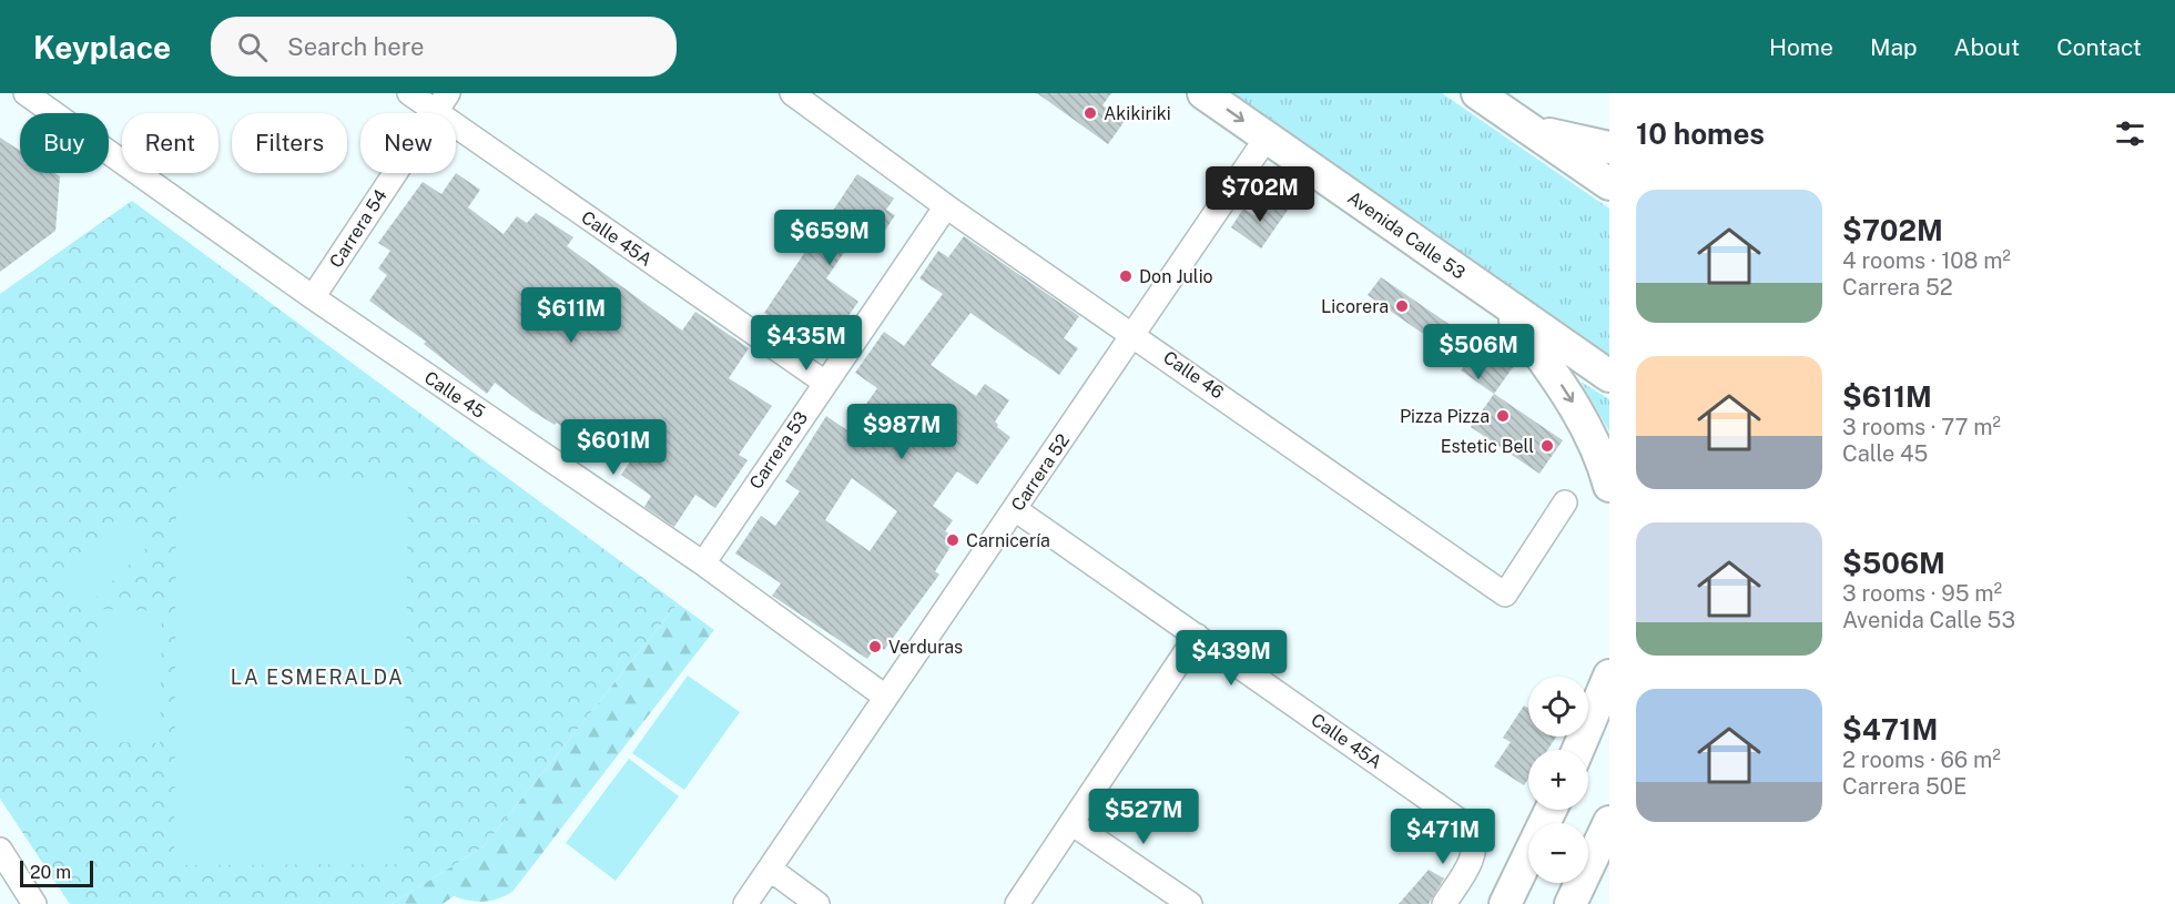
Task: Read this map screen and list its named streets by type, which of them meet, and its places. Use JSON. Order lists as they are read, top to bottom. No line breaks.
{"streets":{"main road":["Avenida Calle 53"],"street":["Carrera 54","Calle 45A","Calle 46","Calle 45","Carrera 53","Carrera 52"]},"crossings":[["Carrera 54","Calle 45A"],["Carrera 54","Calle 45"],["Avenida Calle 53","Carrera 52"],["Calle 45A","Carrera 53"],["Calle 45A","Carrera 52"],["Calle 46","Carrera 53"],["Calle 46","Carrera 52"],["Calle 45","Carrera 53"],["Calle 45","Carrera 52"]],"districts":["LA ESMERALDA"],"places":["Akikiriki","Don Julio","Licorera","Pizza Pizza","Estetic Bell","Carnicería","Verduras"],"scale_bar":"20 m","page":{"header":"Keyplace","search":"Search here","nav":["Home","Map","About","Contact"],"heading":"10 homes","chip":["Buy","Rent","Filters","New"],"price":["$702M","$659M","$611M","$435M","$506M","$987M","$601M","$439M","$527M","$471M"],"list":[{"name":"$702M","note":"4 rooms · 108 m² · Carrera 52"},{"name":"$611M","note":"3 rooms · 77 m² · Calle 45"},{"name":"$506M","note":"3 rooms · 95 m² · Avenida Calle 53"},{"name":"$471M","note":"2 rooms · 66 m² · Carrera 50E"}],"map_buttons":["+","−"],"scale":"20 m"}}
